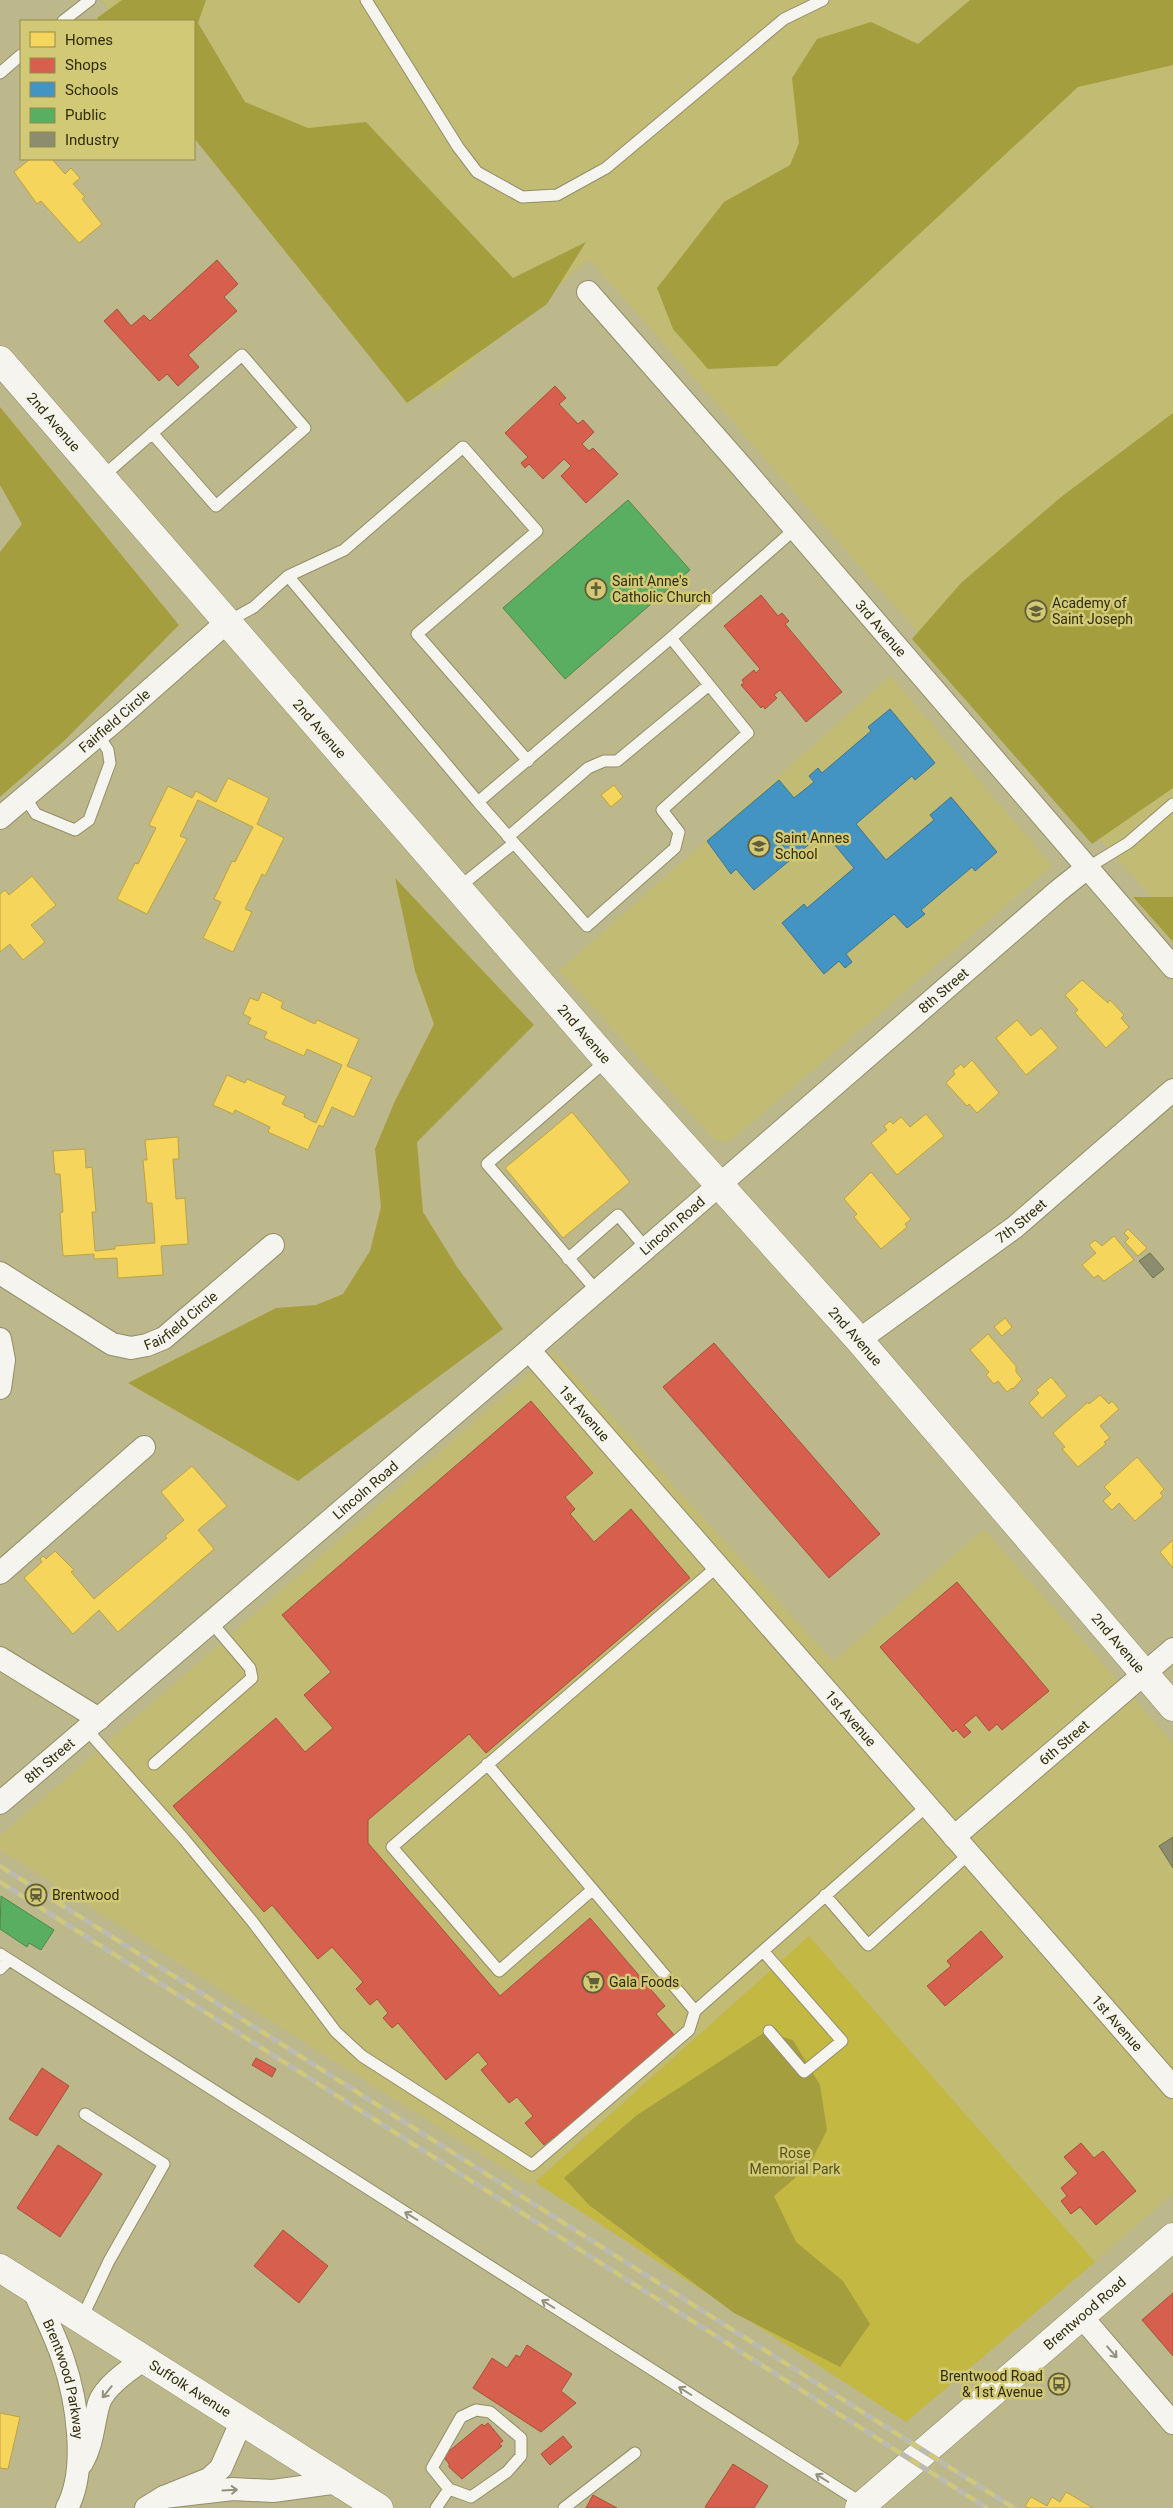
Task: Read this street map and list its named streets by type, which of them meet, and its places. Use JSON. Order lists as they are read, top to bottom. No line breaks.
{"streets":{"street":["2nd Avenue","3rd Avenue","Fairfield Circle","8th Street","7th Street","Lincoln Road","1st Avenue","6th Street","Brentwood Road","Brentwood Parkway","Suffolk Avenue"]},"crossings":[["2nd Avenue","Fairfield Circle"],["2nd Avenue","8th Street"],["2nd Avenue","7th Street"],["2nd Avenue","Lincoln Road"],["2nd Avenue","6th Street"],["3rd Avenue","8th Street"],["8th Street","Lincoln Road"],["Lincoln Road","1st Avenue"],["1st Avenue","6th Street"],["Brentwood Parkway","Suffolk Avenue"]],"parks":["Rose Memorial Park"],"places":{"church":["Saint Anne's Catholic Church"],"school or university":["Academy of Saint Joseph","Saint Annes School"],"station":["Brentwood"],"supermarket":["Gala Foods"],"bus stop":["Brentwood Road & 1st Avenue"]},"legend":["Homes","Shops","Schools","Public","Industry"]}
